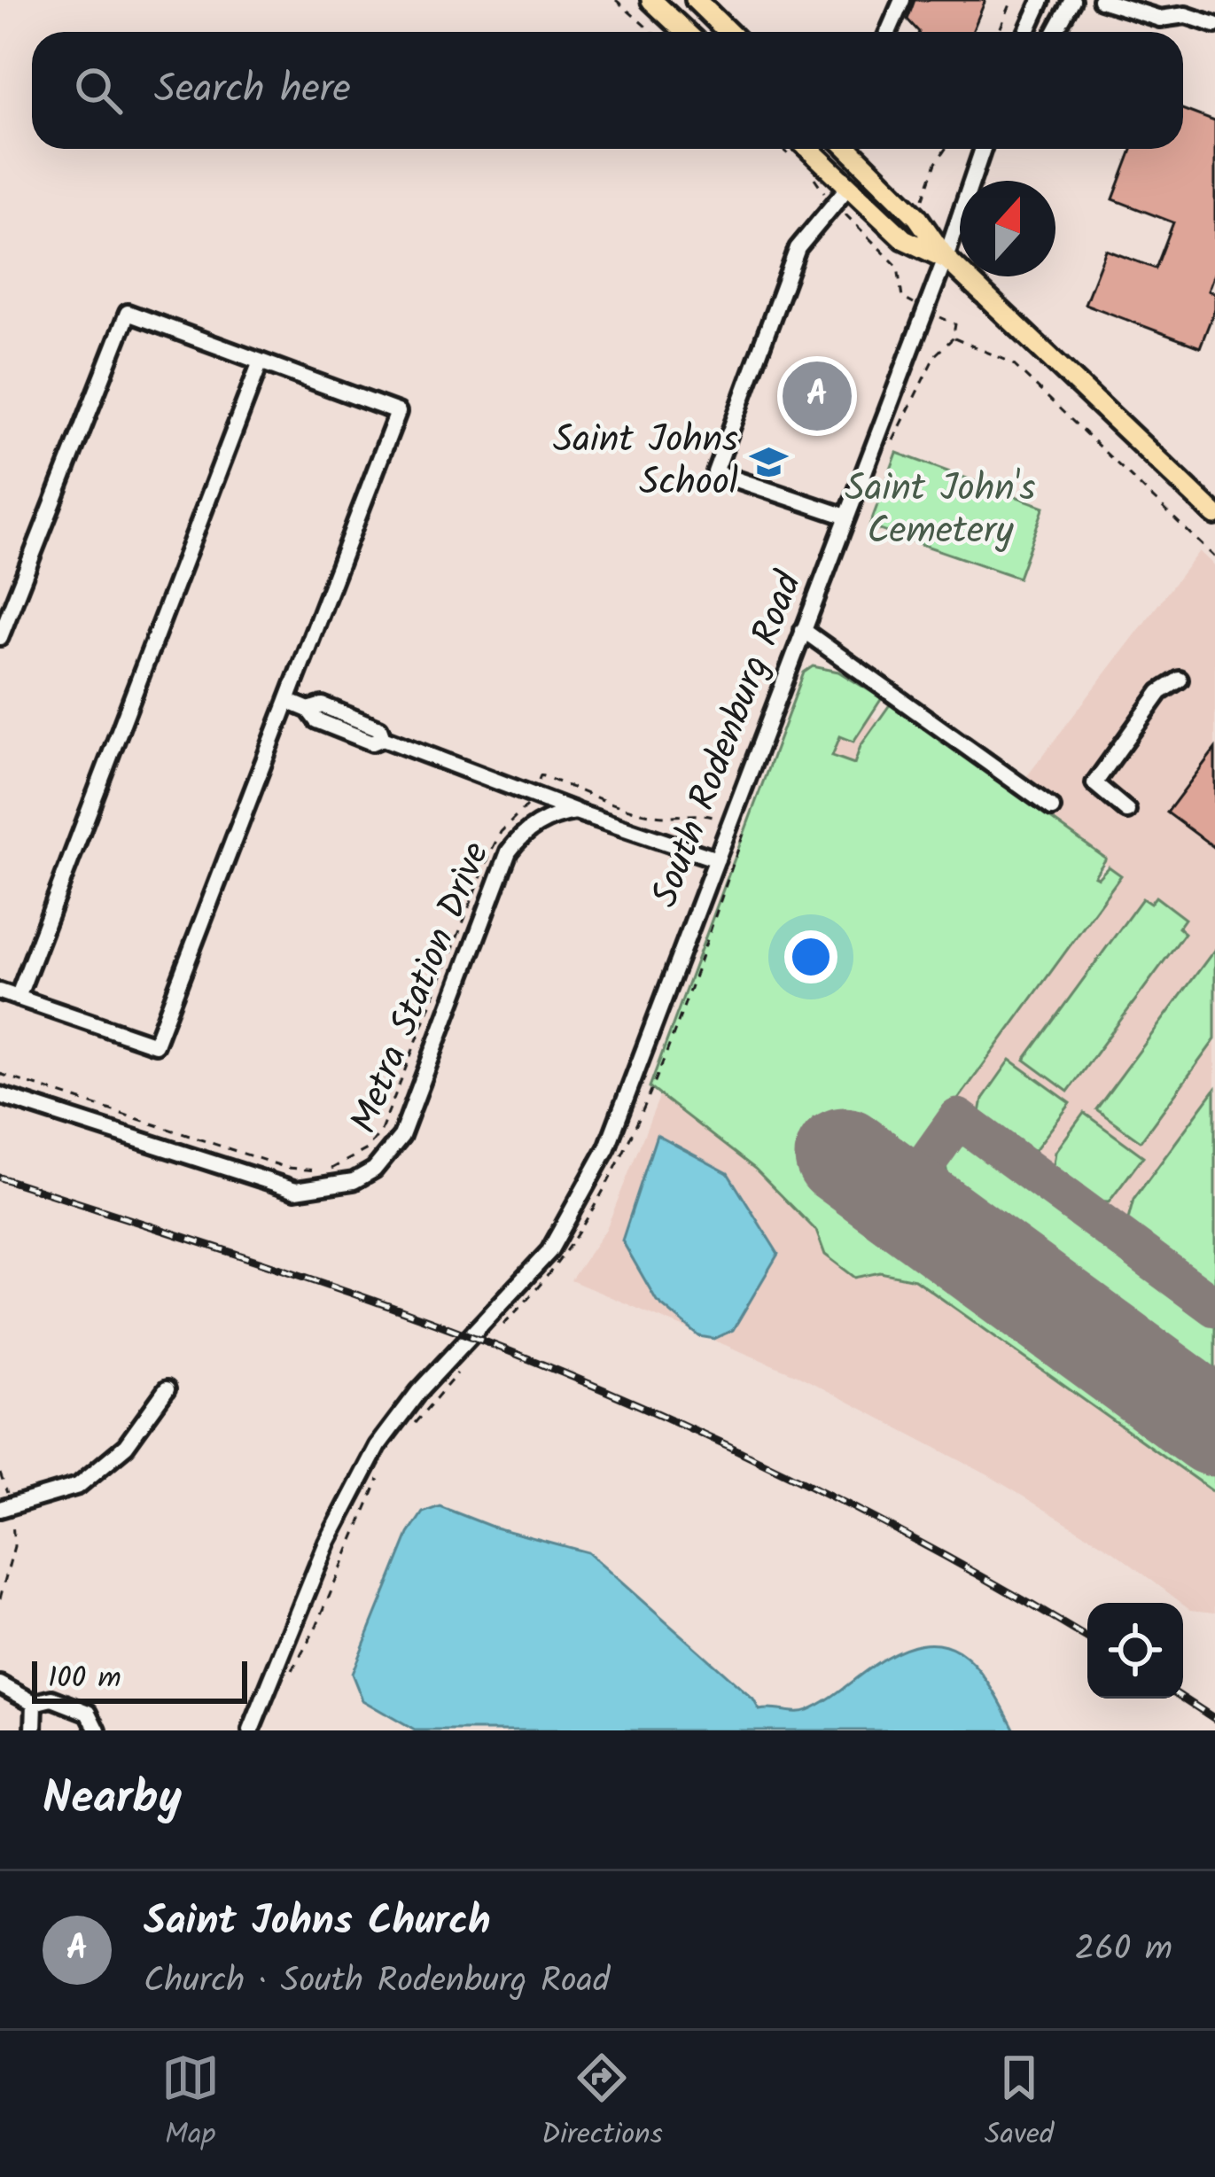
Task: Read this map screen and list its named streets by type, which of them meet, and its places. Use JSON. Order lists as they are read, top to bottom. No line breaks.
{"streets":{"street":["South Rodenburg Road","Metra Station Drive"]},"parks":["Saint John's Cemetery"],"places":{"school or university":["Saint Johns School"]},"scale_bar":"100 m","north":"top","page":{"search":"Search here","pins":"A","scale":"100 m","heading":"Nearby","list":[{"mark":"A","name":"Saint Johns Church","note":"Church · South Rodenburg Road","value":"260 m"}],"nav":["Map","Directions","Saved"]}}
